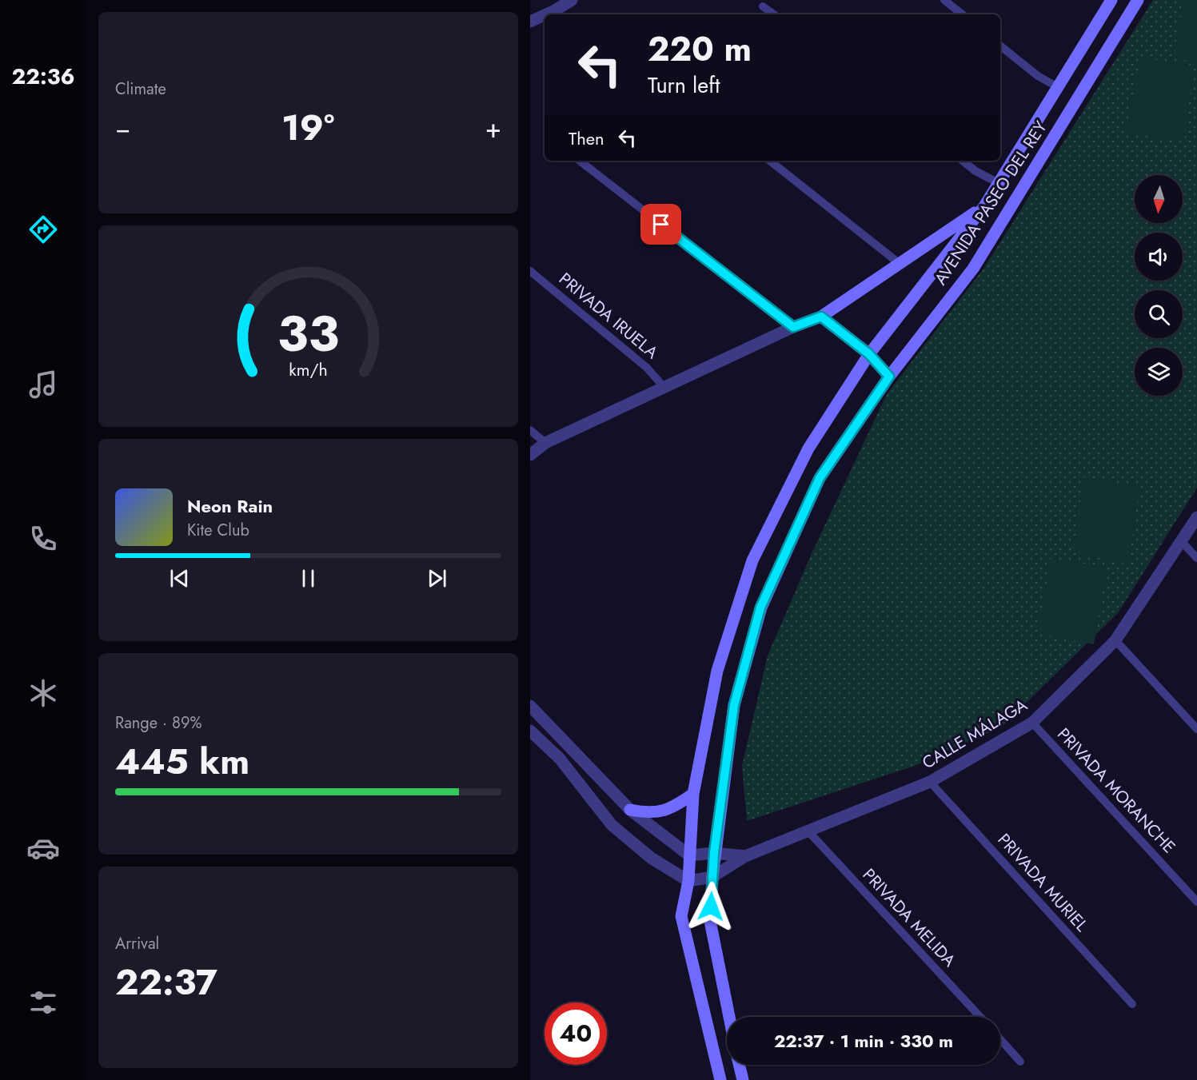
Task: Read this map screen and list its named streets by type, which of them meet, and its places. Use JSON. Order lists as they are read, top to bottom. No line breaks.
{"streets":{"street":["AVENIDA PASEO DEL REY","CALLE MÁLAGA"],"lane":["PRIVADA IRUELA","PRIVADA MORANCHE","PRIVADA MURIEL","PRIVADA MELIDA"]},"crossings":[["AVENIDA PASEO DEL REY","CALLE MÁLAGA"],["CALLE MÁLAGA","PRIVADA MORANCHE"],["CALLE MÁLAGA","PRIVADA MURIEL"],["CALLE MÁLAGA","PRIVADA MELIDA"]],"north":"bottom","page":{"tabs":"22:36","tile":["Climate",["Range · 89%","445 km"],["Arrival","22:37"]],"turn":["220 m","Turn left"],"heat":["−","19°","+"],"then":"Then","song":["Neon Rain","Kite Club"],"limit":"40","trip":"22:37 · 1 min · 330 m","gauge":["33","km/h"]}}
